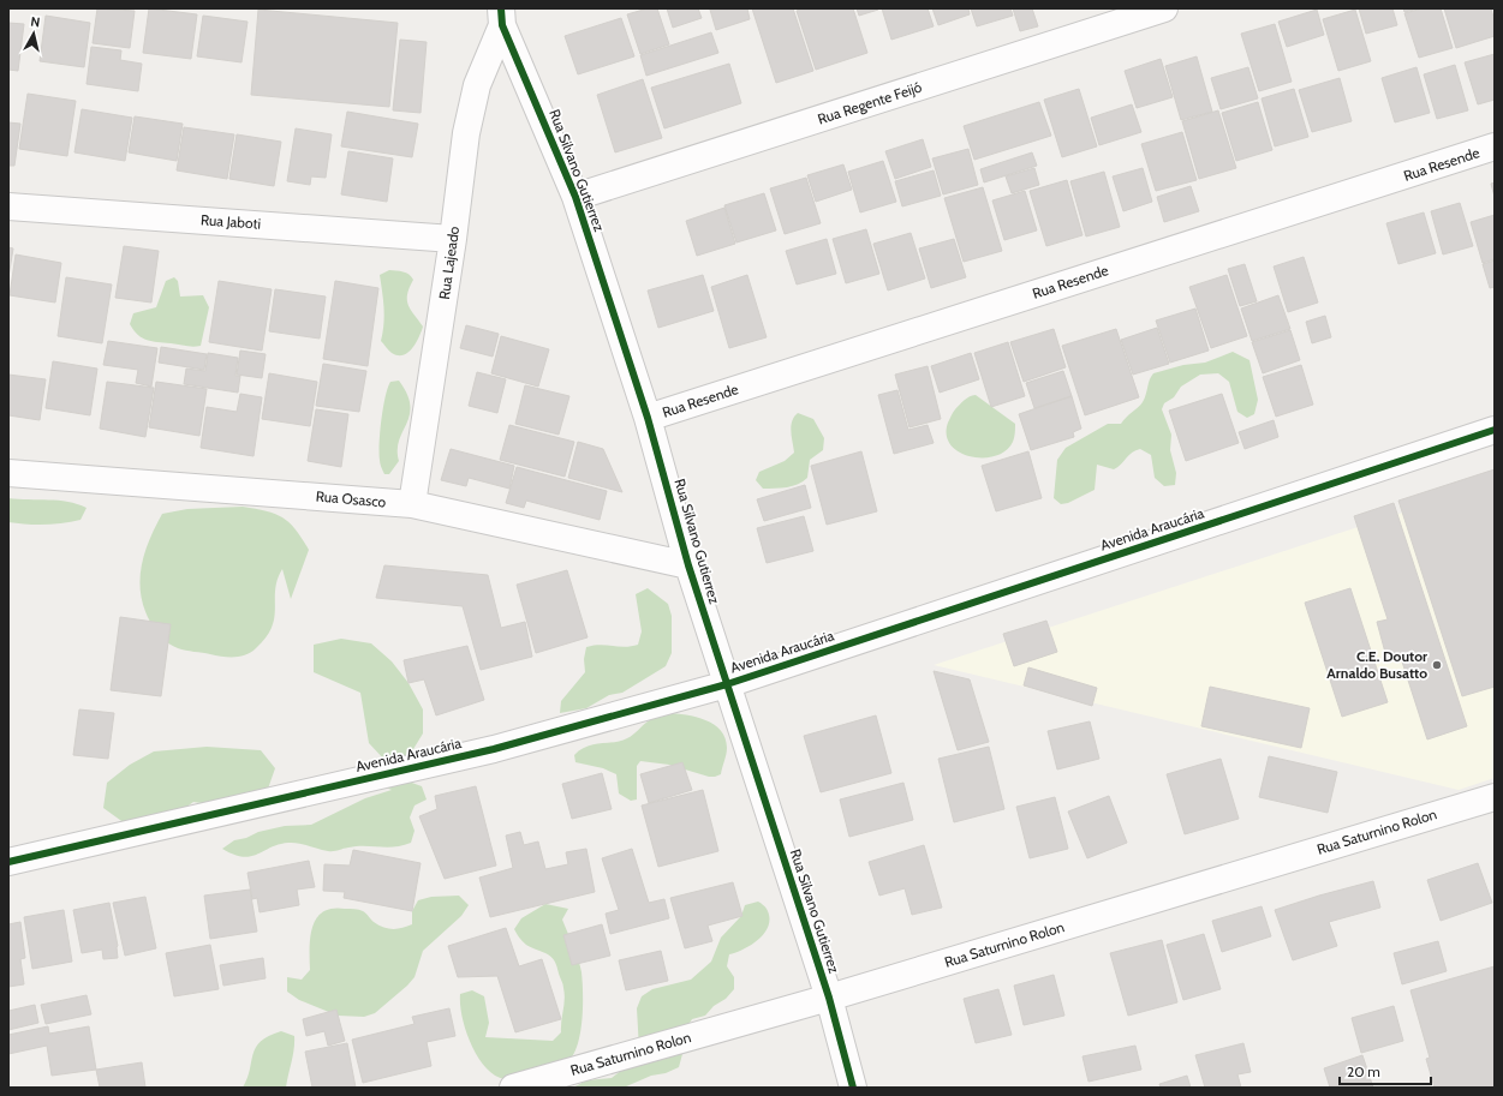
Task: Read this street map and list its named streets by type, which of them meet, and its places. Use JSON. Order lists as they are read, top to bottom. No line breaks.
{"streets":{"street":["Rua Regente Feijó","Rua Resende","Rua Silvano Gutierrez","Rua Jaboti","Rua Lajeado","Rua Osasco","Avenida Araucária","Rua Saturnino Rolon"]},"crossings":[["Rua Regente Feijó","Rua Silvano Gutierrez"],["Rua Resende","Rua Silvano Gutierrez"],["Rua Silvano Gutierrez","Rua Lajeado"],["Rua Silvano Gutierrez","Rua Osasco"],["Rua Silvano Gutierrez","Avenida Araucária"],["Rua Silvano Gutierrez","Rua Saturnino Rolon"],["Rua Jaboti","Rua Lajeado"],["Rua Lajeado","Rua Osasco"]],"places":["C.E. Doutor Arnaldo Busatto"],"scale_bar":"20 m","north":"top"}
